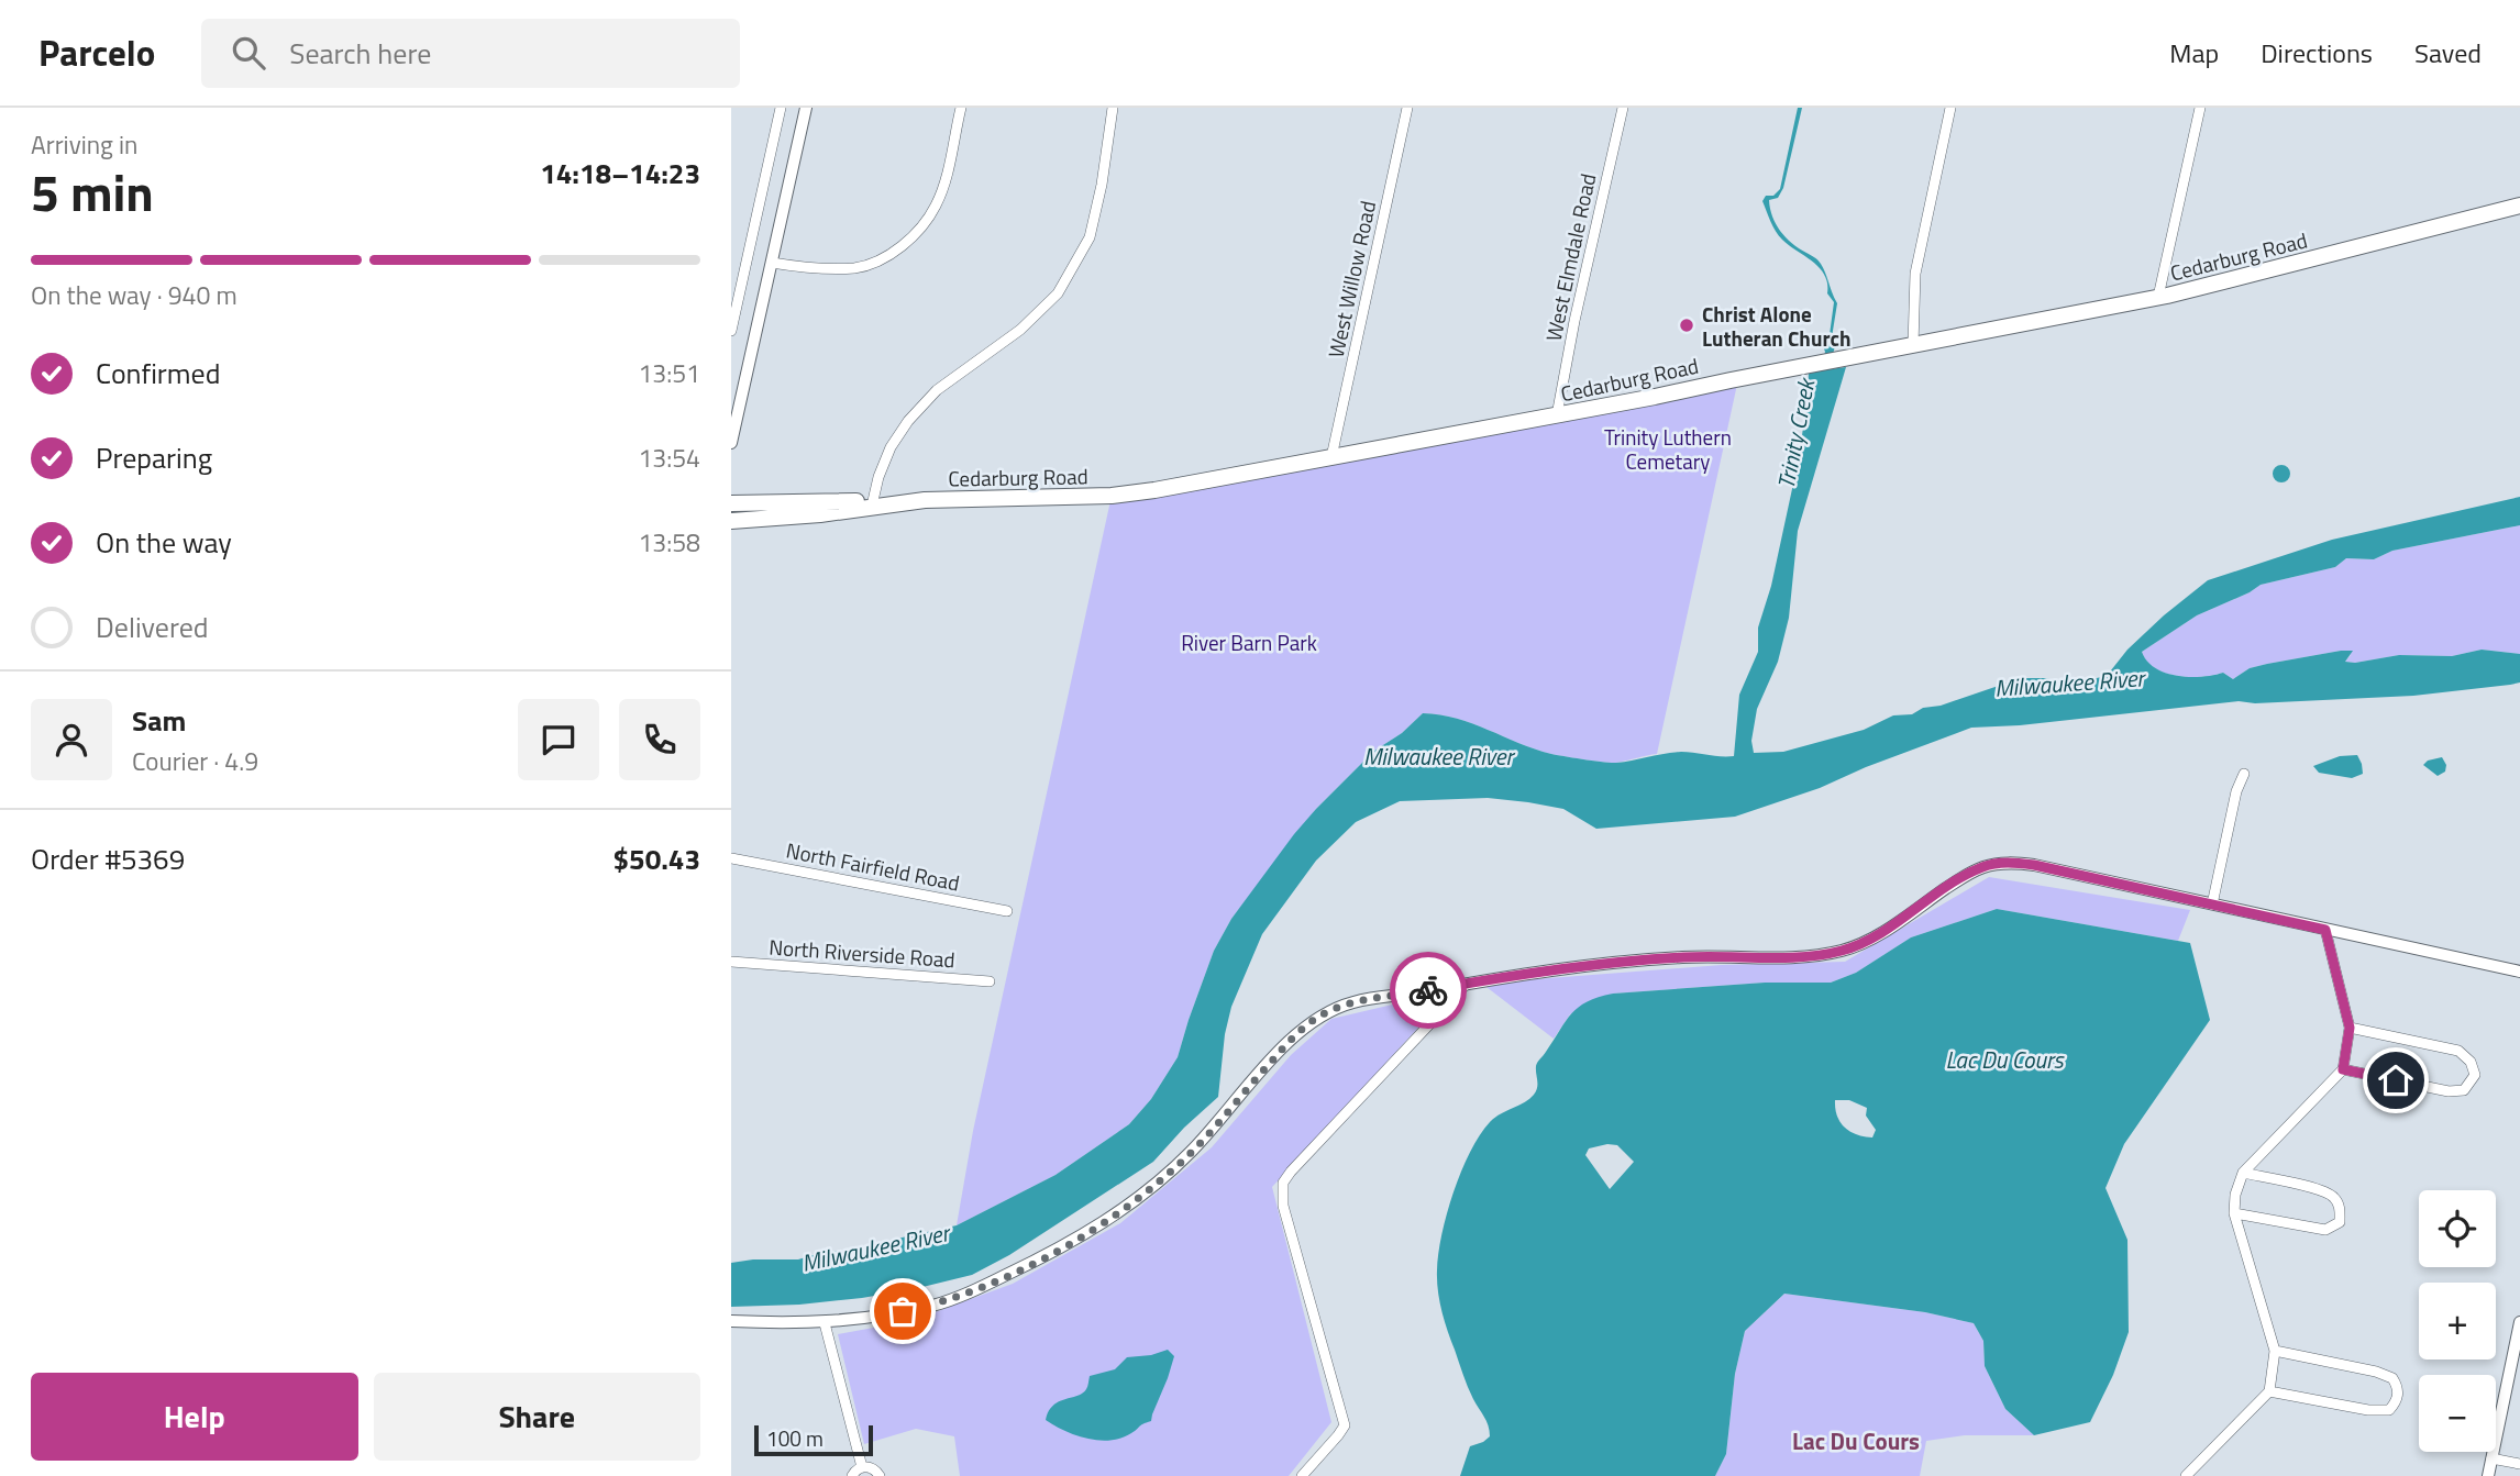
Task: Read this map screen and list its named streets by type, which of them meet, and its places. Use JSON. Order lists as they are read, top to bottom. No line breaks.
{"streets":{"main road":["Cedarburg Road"],"street":["West Elmdale Road","West Willow Road","North Fairfield Road","North Riverside Road"]},"crossings":[["Cedarburg Road","West Elmdale Road"],["Cedarburg Road","West Willow Road"]],"districts":["Lac Du Cours"],"water":["Trinity Creek","Milwaukee River","Lac Du Cours"],"parks":["Trinity Luthern Cemetary","River Barn Park"],"places":["Christ Alone Lutheran Church"],"scale_bar":"100 m","page":{"header":"Parcelo","search":"Search here","nav":["Map","Directions","Saved"],"heading":["5 min","Arriving in","14:18–14:23"],"panel":["Sam","Courier · 4.9","Order #5369","$50.43"],"bar":"On the way · 940 m","list":[["Confirmed","13:51"],["Preparing","13:54"],["On the way","13:58"],"Delivered"],"map_buttons":["+","−"],"buttons":["Help","Share"],"scale":"100 m"}}
